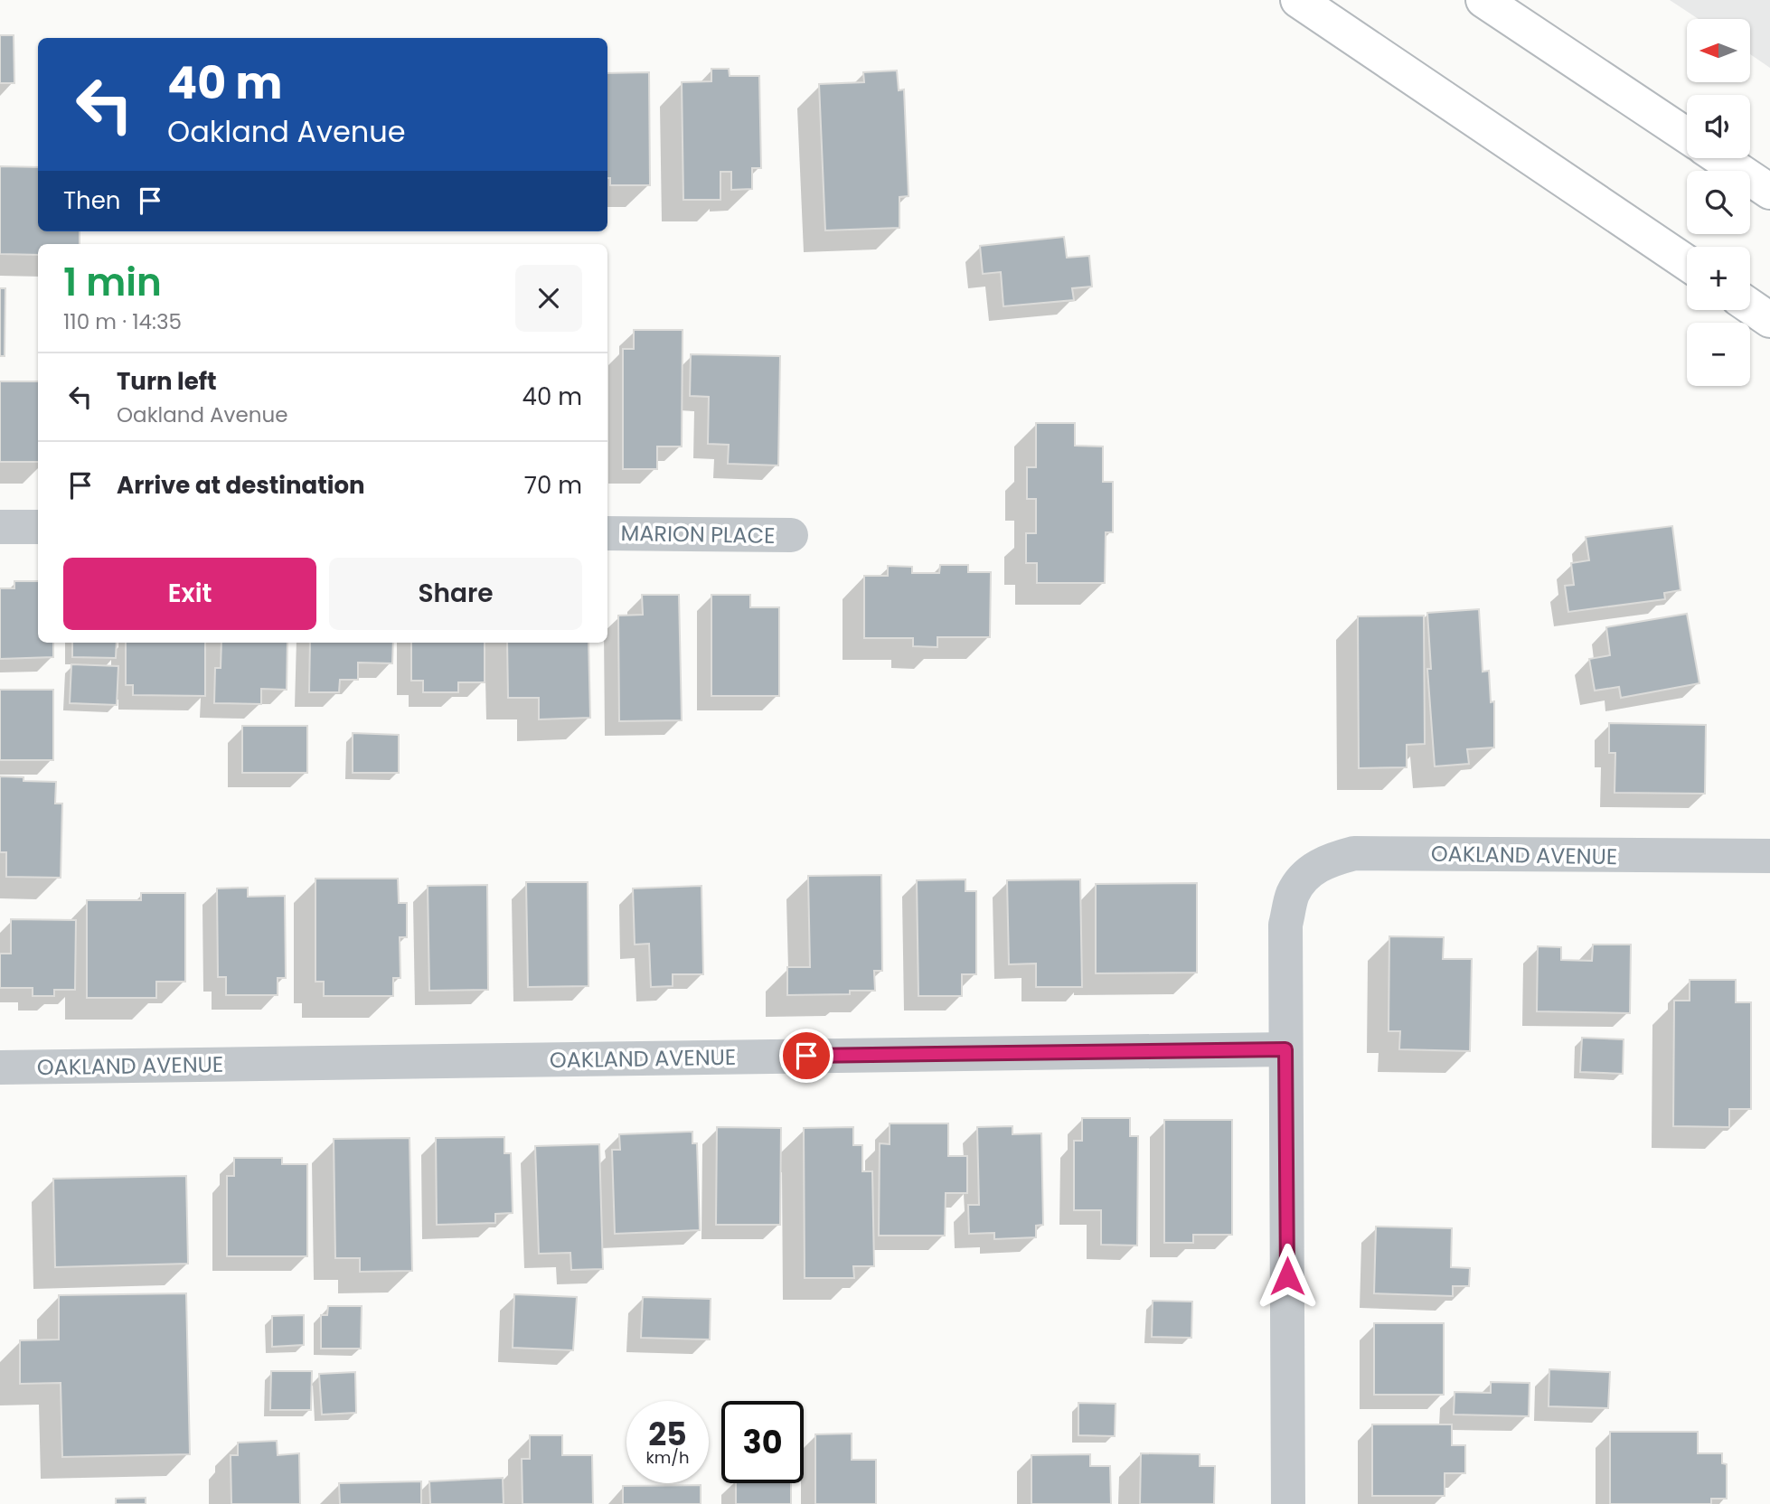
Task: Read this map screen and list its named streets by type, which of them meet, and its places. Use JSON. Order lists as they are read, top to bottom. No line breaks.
{"streets":{"street":["MARION PLACE","OAKLAND AVENUE"]},"north":"left","page":{"map_buttons":["+","−"],"turn":["40 m","Oakland Avenue"],"then":"Then","heading":["1 min","110 m · 14:35"],"list":[{"name":"Turn left","note":"Oakland Avenue","value":"40 m"},{"name":"Arrive at destination","value":"70 m"}],"buttons":["Exit","Share"],"speed":"25 km/h","limit":"30"}}
